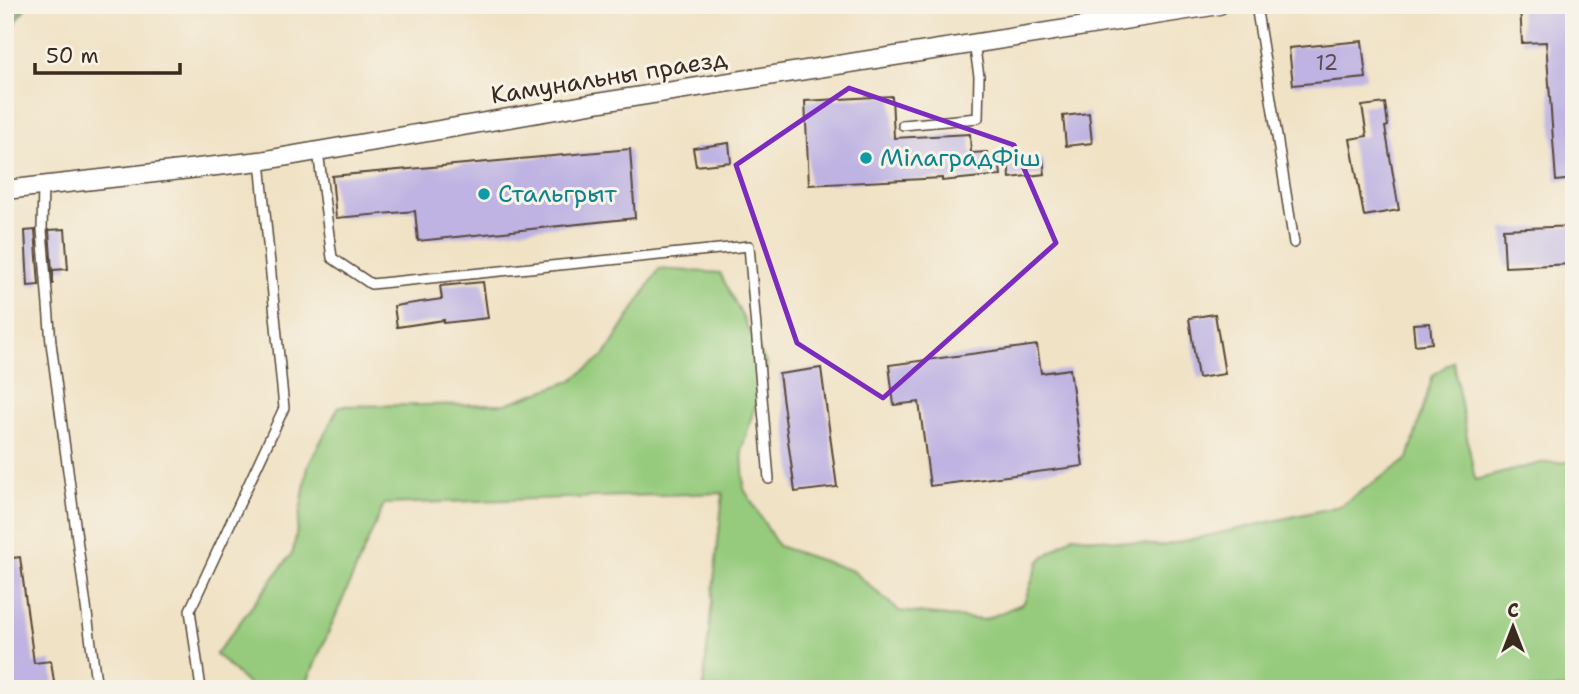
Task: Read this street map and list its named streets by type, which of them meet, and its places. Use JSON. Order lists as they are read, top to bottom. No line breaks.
{"streets":{"street":["Камунальны праезд"]},"places":["МілаградФіш","Стальгрыт"],"house_numbers":["12"],"scale_bar":"50 m","north":"top"}
